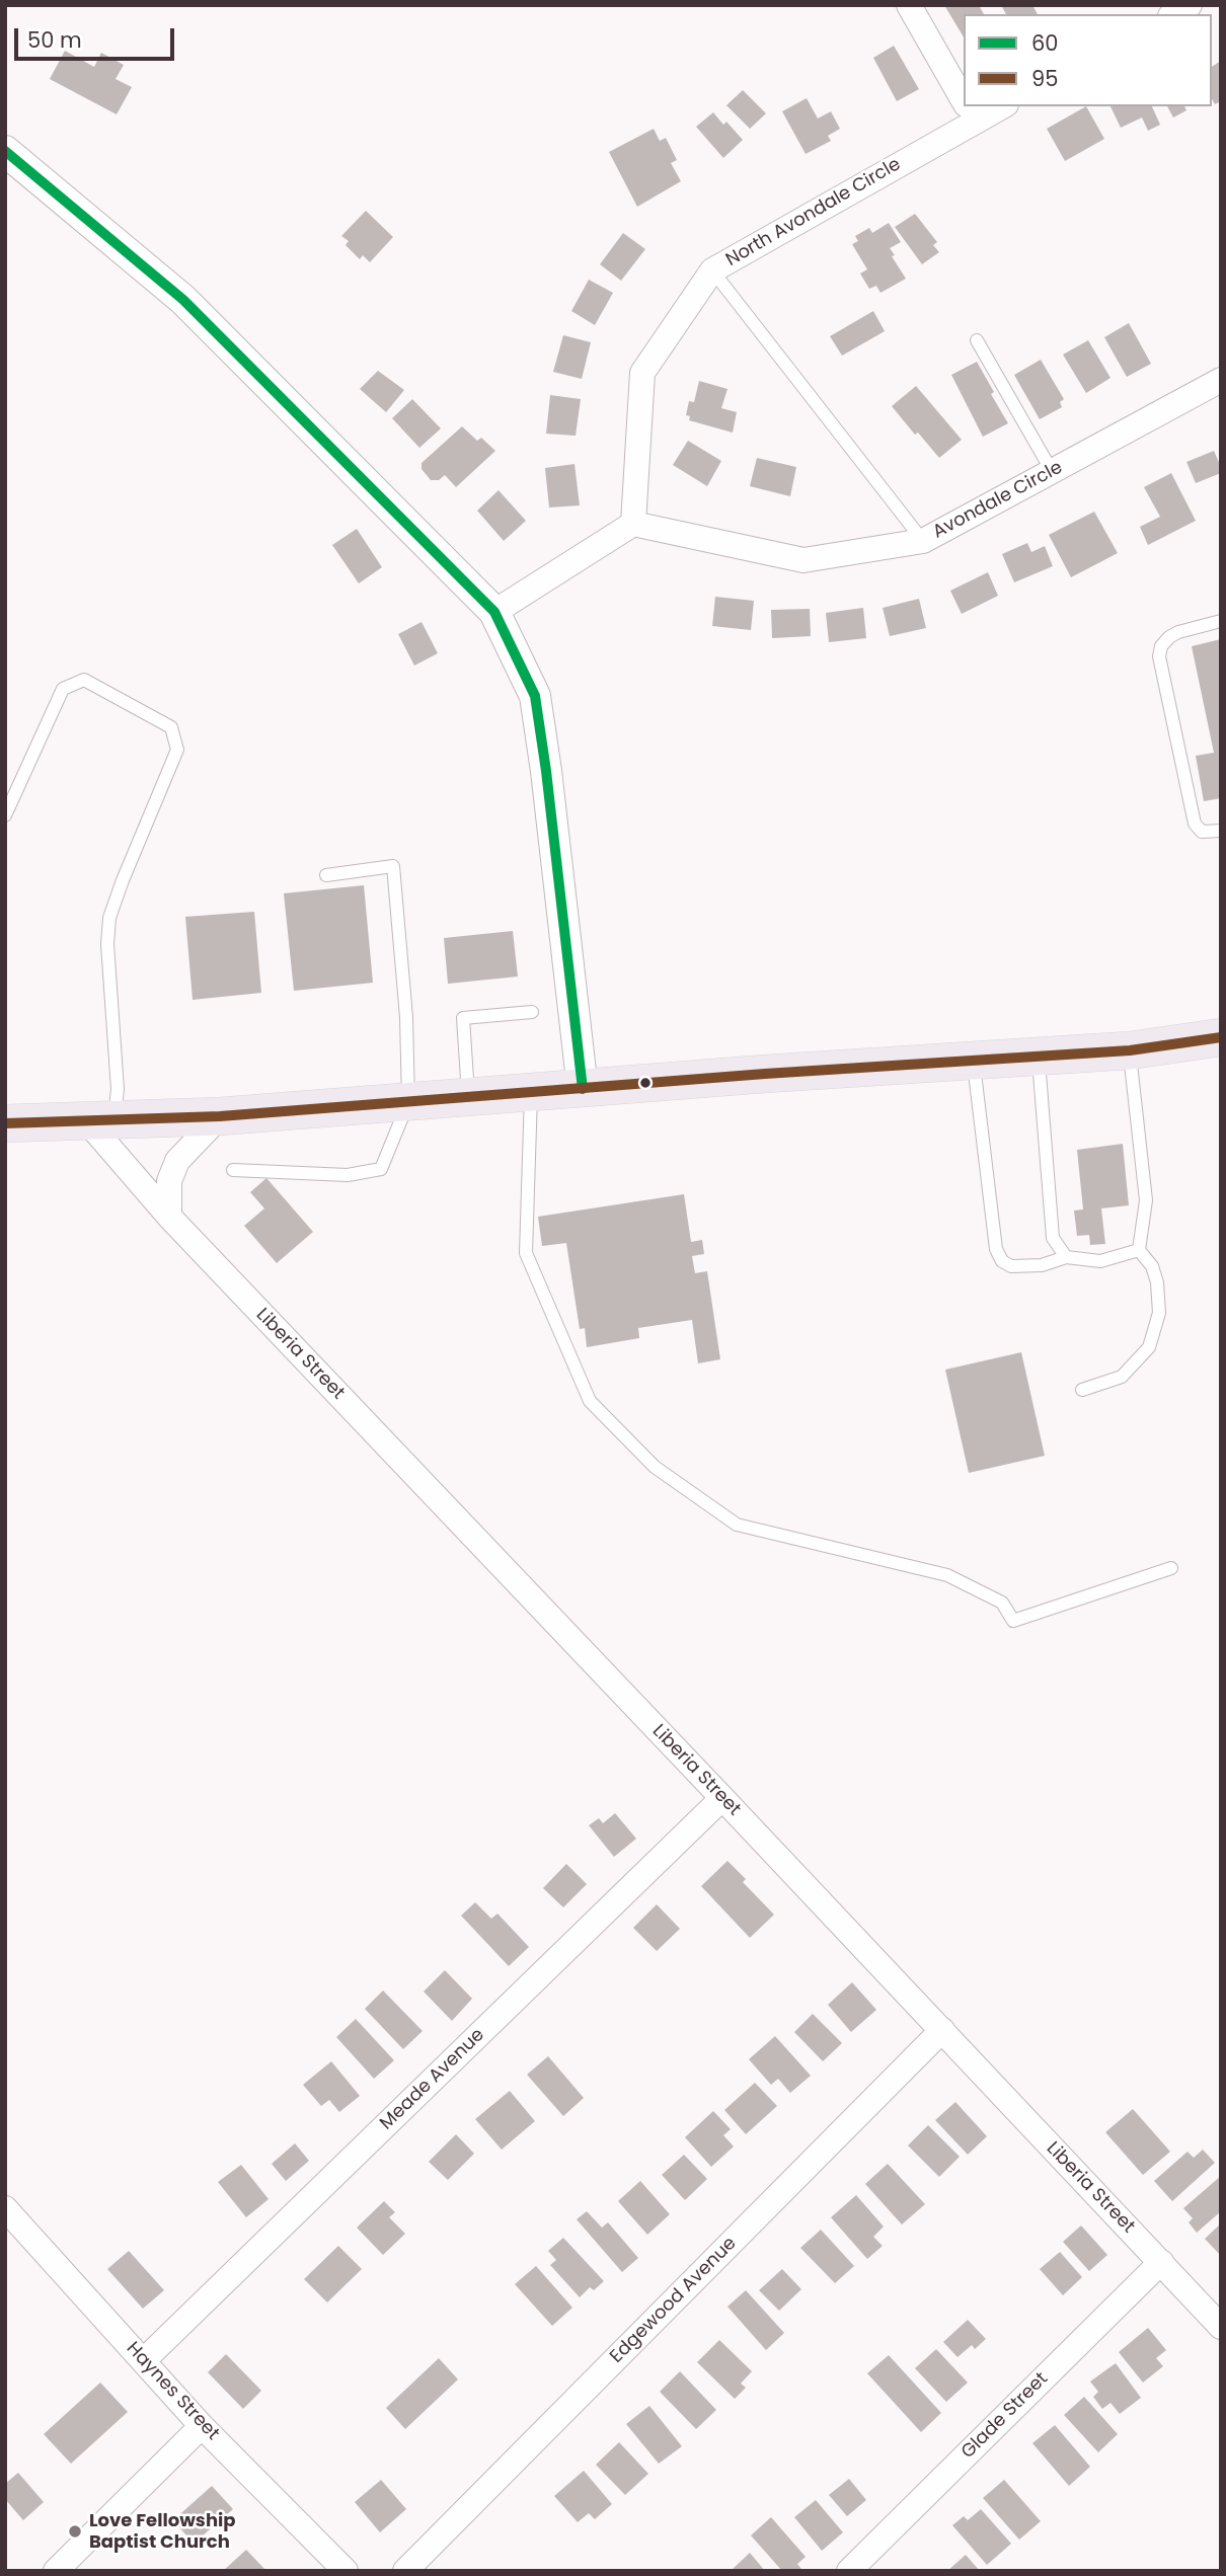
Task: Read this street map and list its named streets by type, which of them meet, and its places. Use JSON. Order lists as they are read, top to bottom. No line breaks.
{"streets":{"street":["North Avondale Circle","Avondale Circle","Liberia Street","Meade Avenue","Edgewood Avenue","Haynes Street","Glade Street"]},"crossings":[["North Avondale Circle","Avondale Circle"],["Liberia Street","Meade Avenue"],["Liberia Street","Edgewood Avenue"],["Liberia Street","Glade Street"],["Meade Avenue","Haynes Street"]],"places":["Love Fellowship Baptist Church"],"lines":["transit line 60","transit line 95"],"legend":["60","95"],"scale_bar":"50 m"}
